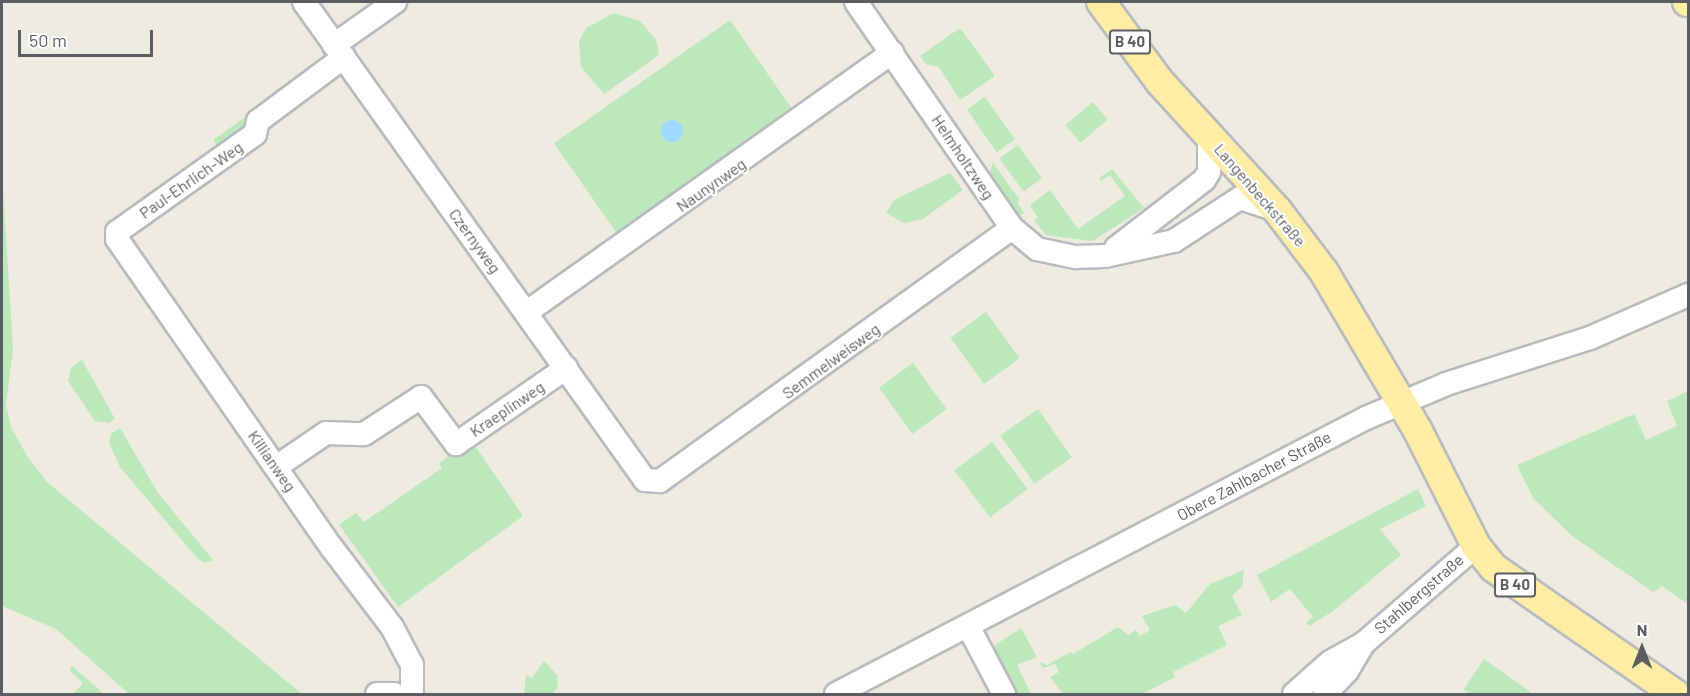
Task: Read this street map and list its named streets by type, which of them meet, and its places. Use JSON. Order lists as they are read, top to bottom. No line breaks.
{"streets":{"main road":["B 40","Langenbeckstraße"],"street":["Helmholtzweg","Paul-Ehrlich-Weg","Naunynweg","Czernyweg","Semmelweisweg","Kraeplinweg","Killianweg","Obere Zahlbacher Straße","Stahlbergstraße"]},"crossings":[["B 40","Langenbeckstraße"],["B 40","Obere Zahlbacher Straße"],["B 40","Stahlbergstraße"],["Helmholtzweg","Naunynweg"],["Helmholtzweg","Langenbeckstraße"],["Helmholtzweg","Semmelweisweg"],["Paul-Ehrlich-Weg","Czernyweg"],["Paul-Ehrlich-Weg","Killianweg"],["Naunynweg","Czernyweg"],["Langenbeckstraße","Obere Zahlbacher Straße"],["Czernyweg","Semmelweisweg"],["Czernyweg","Kraeplinweg"],["Kraeplinweg","Killianweg"]],"scale_bar":"50 m","north":"top"}
